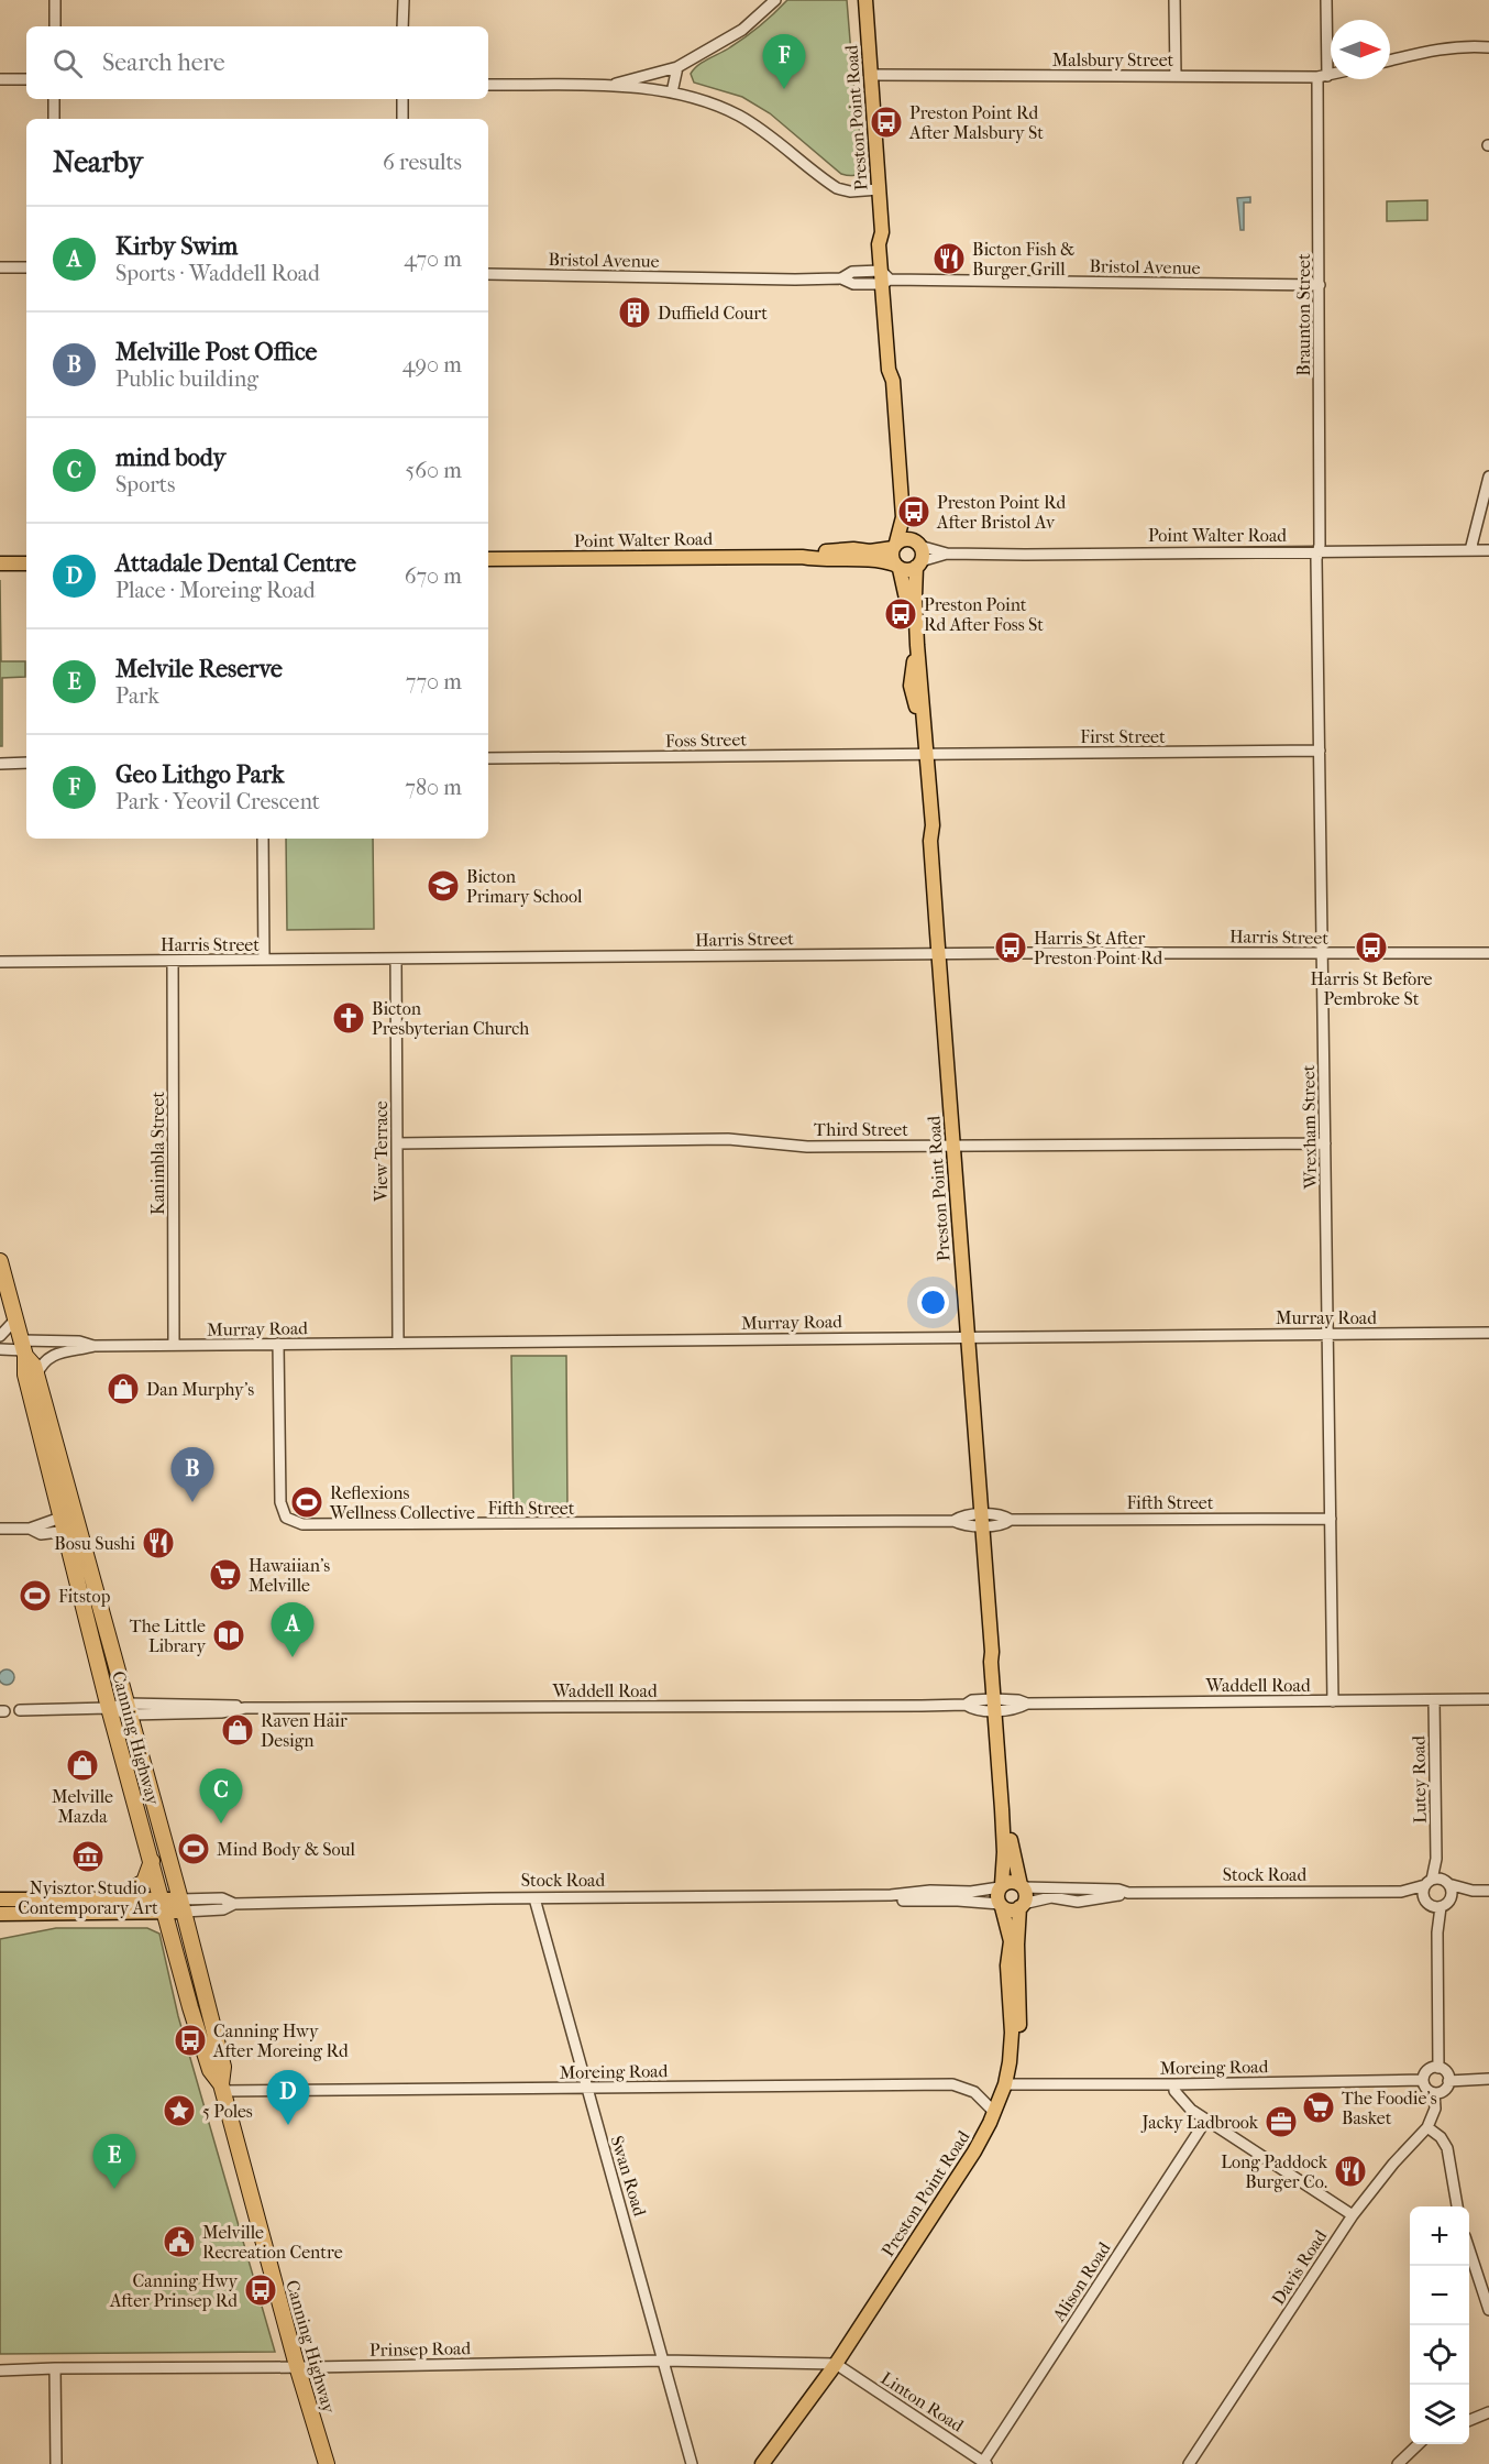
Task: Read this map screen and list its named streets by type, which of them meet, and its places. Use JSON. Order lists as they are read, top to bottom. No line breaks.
{"streets":{"highway":["Canning Highway"],"main road":["Preston Point Road","Point Walter Road","Stock Road"],"street":["Malsbury Street","Bristol Avenue","Braunton Street","First Street","Foss Street","Harris Street","Wrexham Street","Third Street","View Terrace","Kanimbla Street","Murray Road","Fifth Street","Waddell Road","Lutey Road","Moreing Road","Swan Road","Davis Road","Alison Road","Prinsep Road","Linton Road"]},"crossings":[["Malsbury Street","Preston Point Road"],["Malsbury Street","Braunton Street"],["Preston Point Road","Bristol Avenue"],["Preston Point Road","Point Walter Road"],["Preston Point Road","First Street"],["Preston Point Road","Foss Street"],["Preston Point Road","Harris Street"],["Preston Point Road","Third Street"],["Preston Point Road","Murray Road"],["Preston Point Road","Fifth Street"],["Preston Point Road","Waddell Road"],["Preston Point Road","Stock Road"],["Preston Point Road","Moreing Road"],["Preston Point Road","Prinsep Road"],["Preston Point Road","Linton Road"],["Bristol Avenue","Braunton Street"],["Braunton Street","Point Walter Road"],["Braunton Street","Wrexham Street"],["Point Walter Road","Wrexham Street"],["First Street","Foss Street"],["First Street","Wrexham Street"],["Harris Street","Wrexham Street"],["Harris Street","View Terrace"],["Harris Street","Kanimbla Street"],["Wrexham Street","Third Street"],["Wrexham Street","Murray Road"],["Wrexham Street","Fifth Street"],["Wrexham Street","Waddell Road"],["Third Street","View Terrace"],["View Terrace","Murray Road"],["Kanimbla Street","Murray Road"],["Murray Road","Fifth Street"],["Murray Road","Canning Highway"],["Waddell Road","Canning Highway"],["Waddell Road","Lutey Road"],["Canning Highway","Stock Road"],["Canning Highway","Moreing Road"],["Canning Highway","Prinsep Road"],["Lutey Road","Stock Road"],["Stock Road","Swan Road"],["Moreing Road","Swan Road"],["Swan Road","Prinsep Road"],["Alison Road","Linton Road"],["Prinsep Road","Linton Road"]],"places":{"bus stop":["Preston Point Rd After Malsbury St","Preston Point Rd After Bristol Av","Preston Point Rd After Foss St","Harris St After Preston Point Rd","Harris St Before Pembroke St","Canning Hwy After Moreing Rd","Canning Hwy After Prinsep Rd"],"restaurant":["Bicton Fish & Burger Grill","Bosu Sushi","Long Paddock Burger Co."],"building":["Duffield Court"],"school or university":["Bicton Primary School"],"church":["Bicton Presbyterian Church"],"shop":["Dan Murphy's","Raven Hair Design","Melville Mazda"],"sports":["Reflexions Wellness Collective","Fitstop","Mind Body & Soul"],"supermarket":["Hawaiian's Melville","The Foodie's Basket"],"library":["The Little Library"],"museum":["Nyisztor Studio Contemporary Art"],"place":["5 Poles"],"office":["Jacky Ladbrook"],"public building":["Melville Recreation Centre"]},"north":"right","page":{"search":"Search here","pins":["F","B","A","C","D","E"],"heading":["Nearby","6 results"],"list":[{"mark":"A","name":"Kirby Swim","note":"Sports · Waddell Road","value":"470 m"},{"mark":"B","name":"Melville Post Office","note":"Public building","value":"490 m"},{"mark":"C","name":"mind body","note":"Sports","value":"560 m"},{"mark":"D","name":"Attadale Dental Centre","note":"Place · Moreing Road","value":"670 m"},{"mark":"E","name":"Melvile Reserve","note":"Park","value":"770 m"},{"mark":"F","name":"Geo Lithgo Park","note":"Park · Yeovil Crescent","value":"780 m"}],"map_buttons":["+","−"]}}
